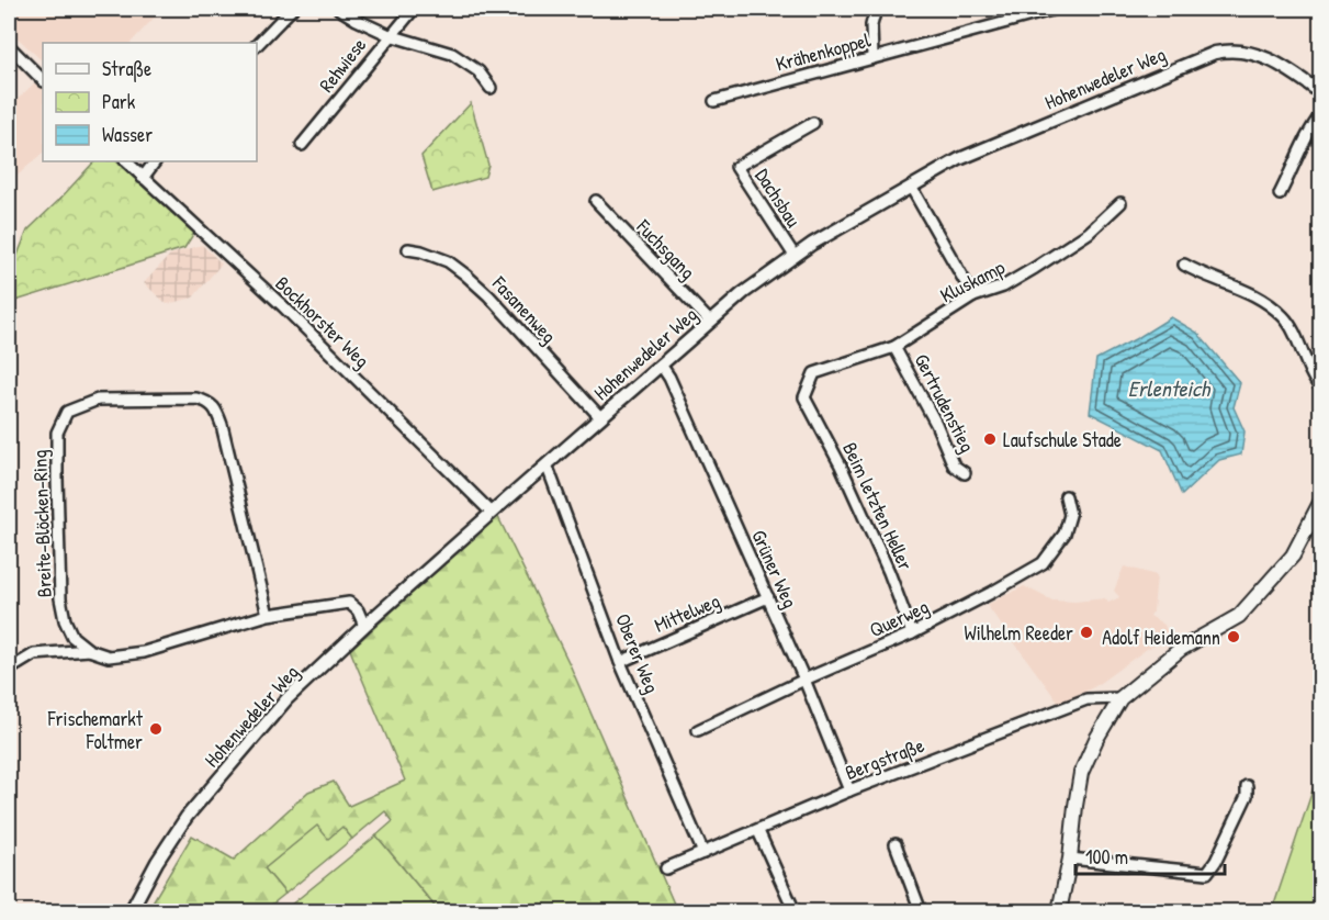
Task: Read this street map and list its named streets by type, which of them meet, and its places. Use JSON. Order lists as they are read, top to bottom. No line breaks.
{"streets":{"street":["Krähenkoppel","Rehwiese","Hohenwedeler Weg","Dachsbau","Fuchsgang","Kluskamp","Fasanenweg","Bockhorster Weg","Gertrudenstieg","Beim letzten Heller","Breite-Blöcken-Ring","Grüner Weg","Mittelweg","Querweg","Oberer Weg","Bergstraße"]},"crossings":[["Hohenwedeler Weg","Dachsbau"],["Hohenwedeler Weg","Fuchsgang"],["Hohenwedeler Weg","Fasanenweg"],["Hohenwedeler Weg","Bockhorster Weg"],["Hohenwedeler Weg","Grüner Weg"],["Hohenwedeler Weg","Oberer Weg"],["Kluskamp","Gertrudenstieg"],["Kluskamp","Beim letzten Heller"],["Beim letzten Heller","Querweg"],["Grüner Weg","Mittelweg"],["Grüner Weg","Querweg"],["Grüner Weg","Bergstraße"],["Mittelweg","Oberer Weg"],["Oberer Weg","Bergstraße"]],"water":["Erlenteich"],"places":["Laufschule Stade","Wilhelm Reeder","Adolf Heidemann","Frischemarkt Foltmer"],"legend":["Straße","Park","Wasser"],"scale_bar":"100 m"}
